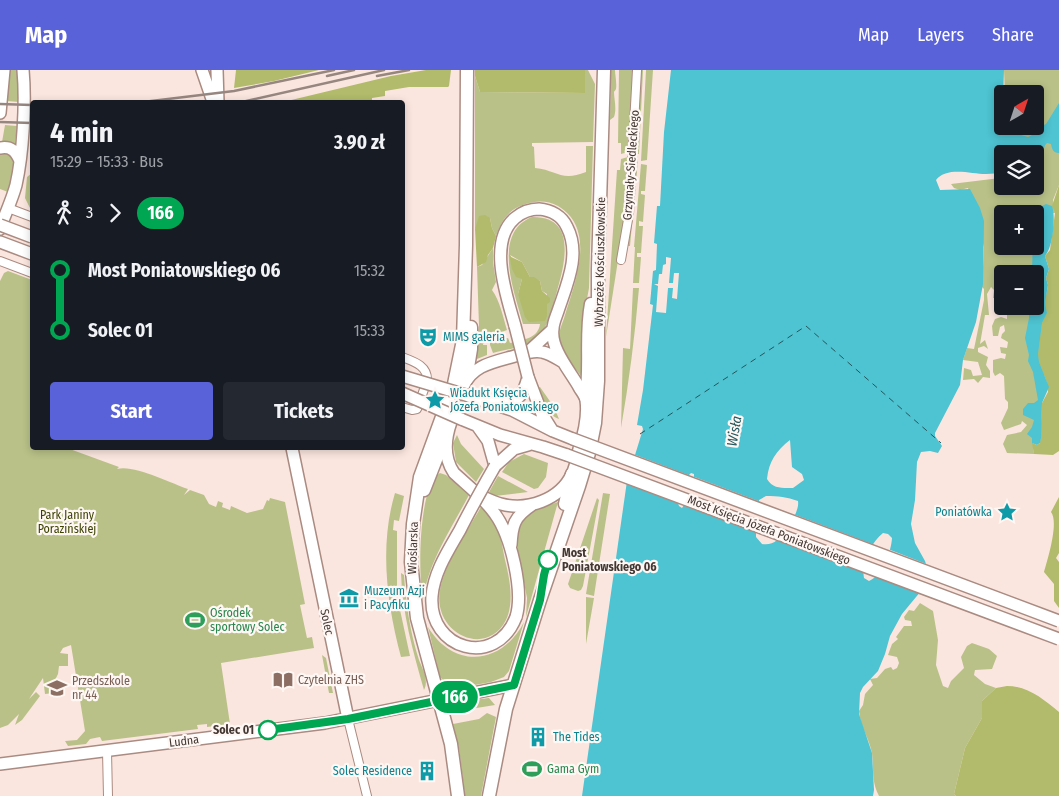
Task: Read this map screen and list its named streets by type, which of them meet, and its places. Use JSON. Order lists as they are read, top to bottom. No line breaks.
{"streets":{"main road":["Wybrzeże Kościuszkowskie","Most Księcia Józefa Poniatowskiego","Wioślarska","Solec","Ludna"],"street":["Grzymały-Siedleckiego"]},"crossings":[["Most Księcia Józefa Poniatowskiego","Wioślarska"],["Wioślarska","Ludna"],["Solec","Ludna"]],"water":["Wisła"],"parks":["Park Janiny Porazińskiej"],"places":{"theatre":["MIMS galeria"],"place":["Wiadukt Księcia Józefa Poniatowskiego","Poniatówka"],"other":["Most Poniatowskiego 06","Solec 01"],"museum":["Muzeum Azji i Pacyfiku"],"sports":["Ośrodek sportowy Solec","Gama Gym"],"library":["Czytelnia ZHS"],"school or university":["Przedszkole nr 44"],"building":["The Tides","Solec Residence"]},"lines":["bus line 166"],"north":"top right","page":{"header":"Map","nav":["Map","Layers","Share"],"on_map":"166","map_buttons":["+","−"],"heading":["4 min","15:29 – 15:33 · Bus","3.90 zł"],"legs":["3","166"],"list":[{"name":"Most Poniatowskiego 06","value":"15:32"},{"name":"Solec 01","value":"15:33"}],"buttons":["Start","Tickets"]}}
